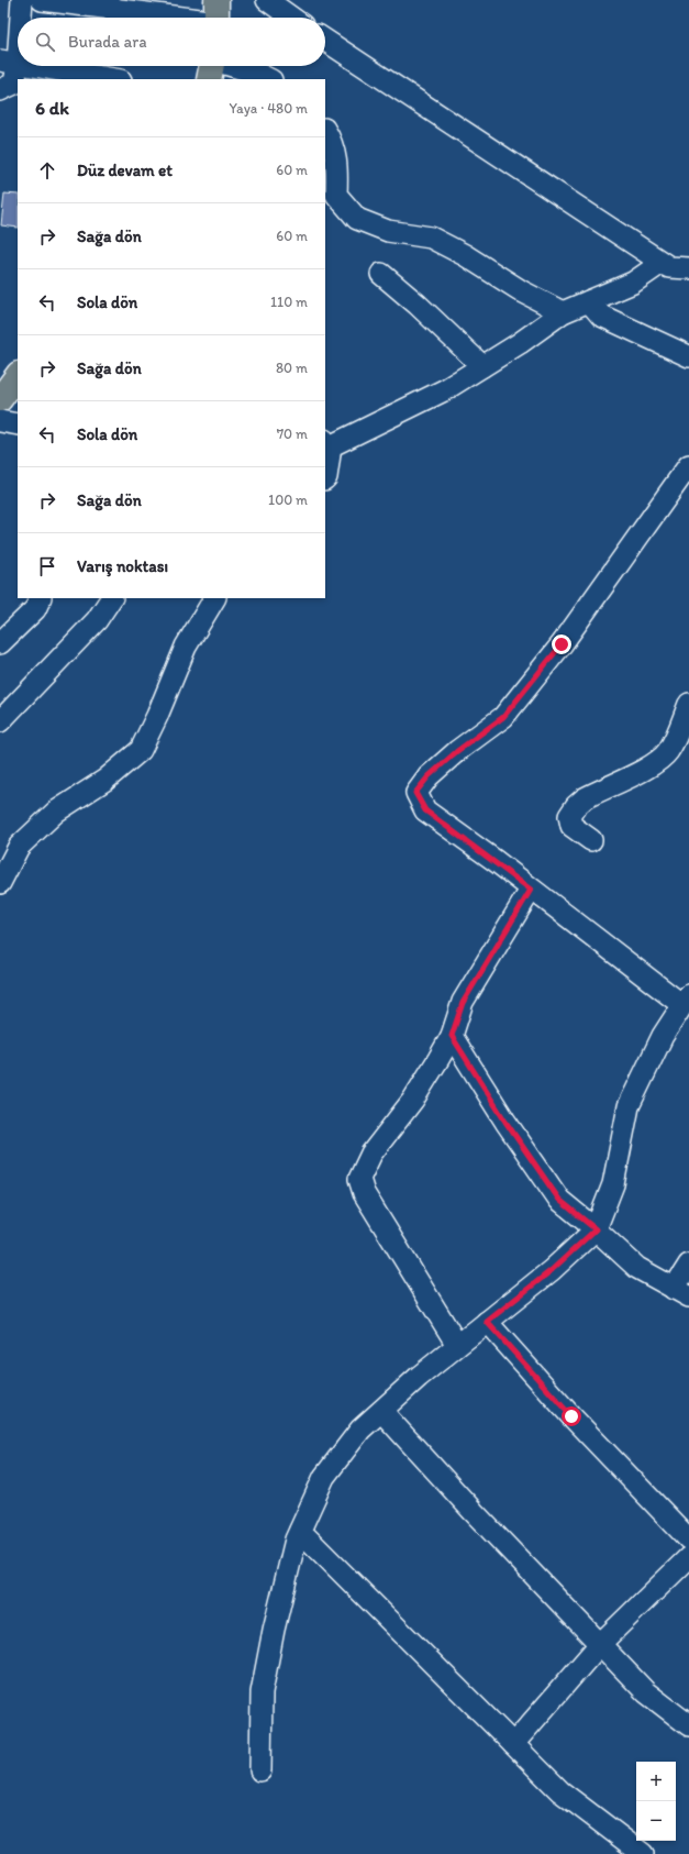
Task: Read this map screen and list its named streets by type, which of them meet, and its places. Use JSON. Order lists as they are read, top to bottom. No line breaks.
{"page":{"search":"Burada ara","heading":["6 dk","Yaya · 480 m"],"list":[["Düz devam et","60 m"],["Sağa dön","60 m"],["Sola dön","110 m"],["Sağa dön","80 m"],["Sola dön","70 m"],["Sağa dön","100 m"],"Varış noktası"],"map_buttons":["+","−"]}}
